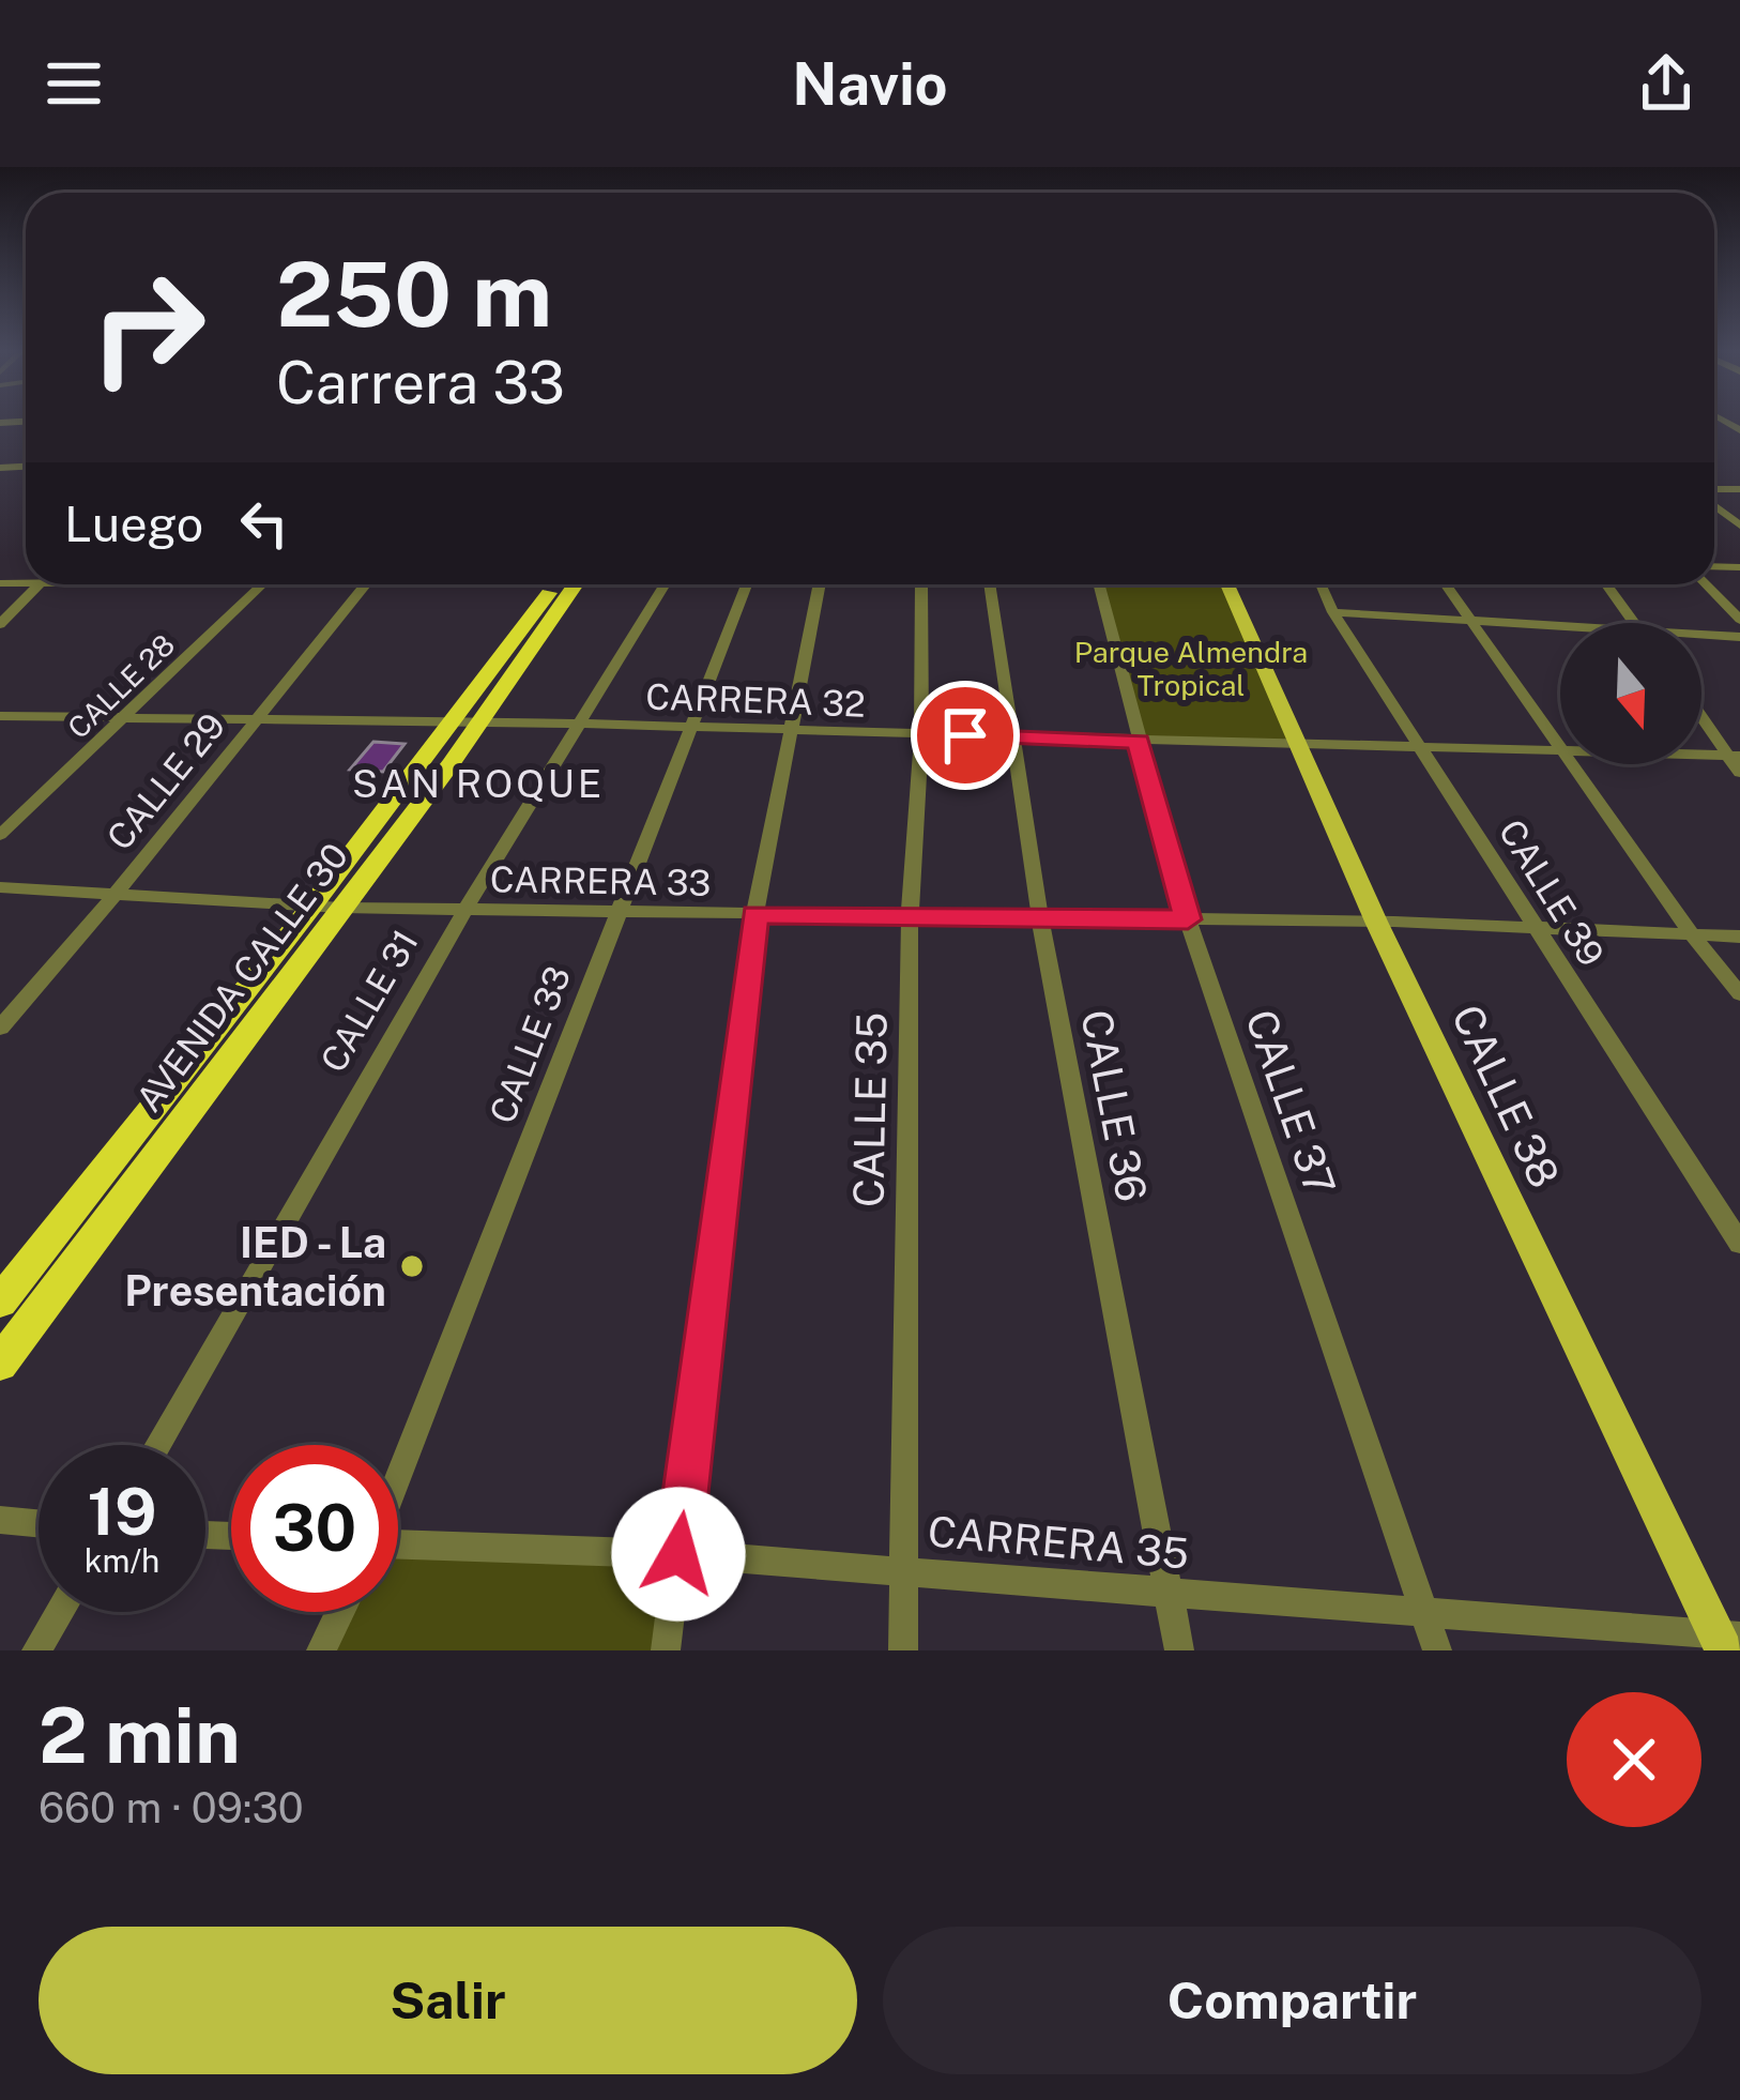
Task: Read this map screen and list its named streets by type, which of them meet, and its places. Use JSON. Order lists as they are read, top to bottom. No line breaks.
{"streets":{"highway":["AVENIDA CALLE 30"],"main road":["CALLE 38"],"street":["CALLE 28","CARRERA 32","CALLE 29","CARRERA 33","CALLE 39","CALLE 31","CALLE 33","CALLE 37","CALLE 36","CALLE 35","CARRERA 35"]},"crossings":[["CALLE 28","CARRERA 32"],["CARRERA 32","CALLE 29"],["CARRERA 32","CALLE 39"],["CARRERA 32","AVENIDA CALLE 30"],["CARRERA 32","CALLE 31"],["CARRERA 32","CALLE 33"],["CARRERA 32","CALLE 38"],["CARRERA 32","CALLE 37"],["CARRERA 32","CALLE 36"],["CARRERA 32","CALLE 35"],["CALLE 29","CARRERA 33"],["CARRERA 33","CALLE 39"],["CARRERA 33","AVENIDA CALLE 30"],["CARRERA 33","CALLE 31"],["CARRERA 33","CALLE 33"],["CARRERA 33","CALLE 38"],["CARRERA 33","CALLE 37"],["CARRERA 33","CALLE 36"],["CARRERA 33","CALLE 35"],["CALLE 38","CARRERA 35"],["CALLE 37","CARRERA 35"],["CALLE 36","CARRERA 35"],["CALLE 35","CARRERA 35"]],"districts":["SAN ROQUE"],"parks":["Parque Almendra Tropical"],"places":["IED - La Presentación"],"north":"bottom","page":{"header":"Navio","turn":["250 m","Carrera 33"],"then":"Luego","speed":"19 km/h","limit":"30","heading":["2 min","660 m · 09:30"],"buttons":["Salir","Compartir"]}}
